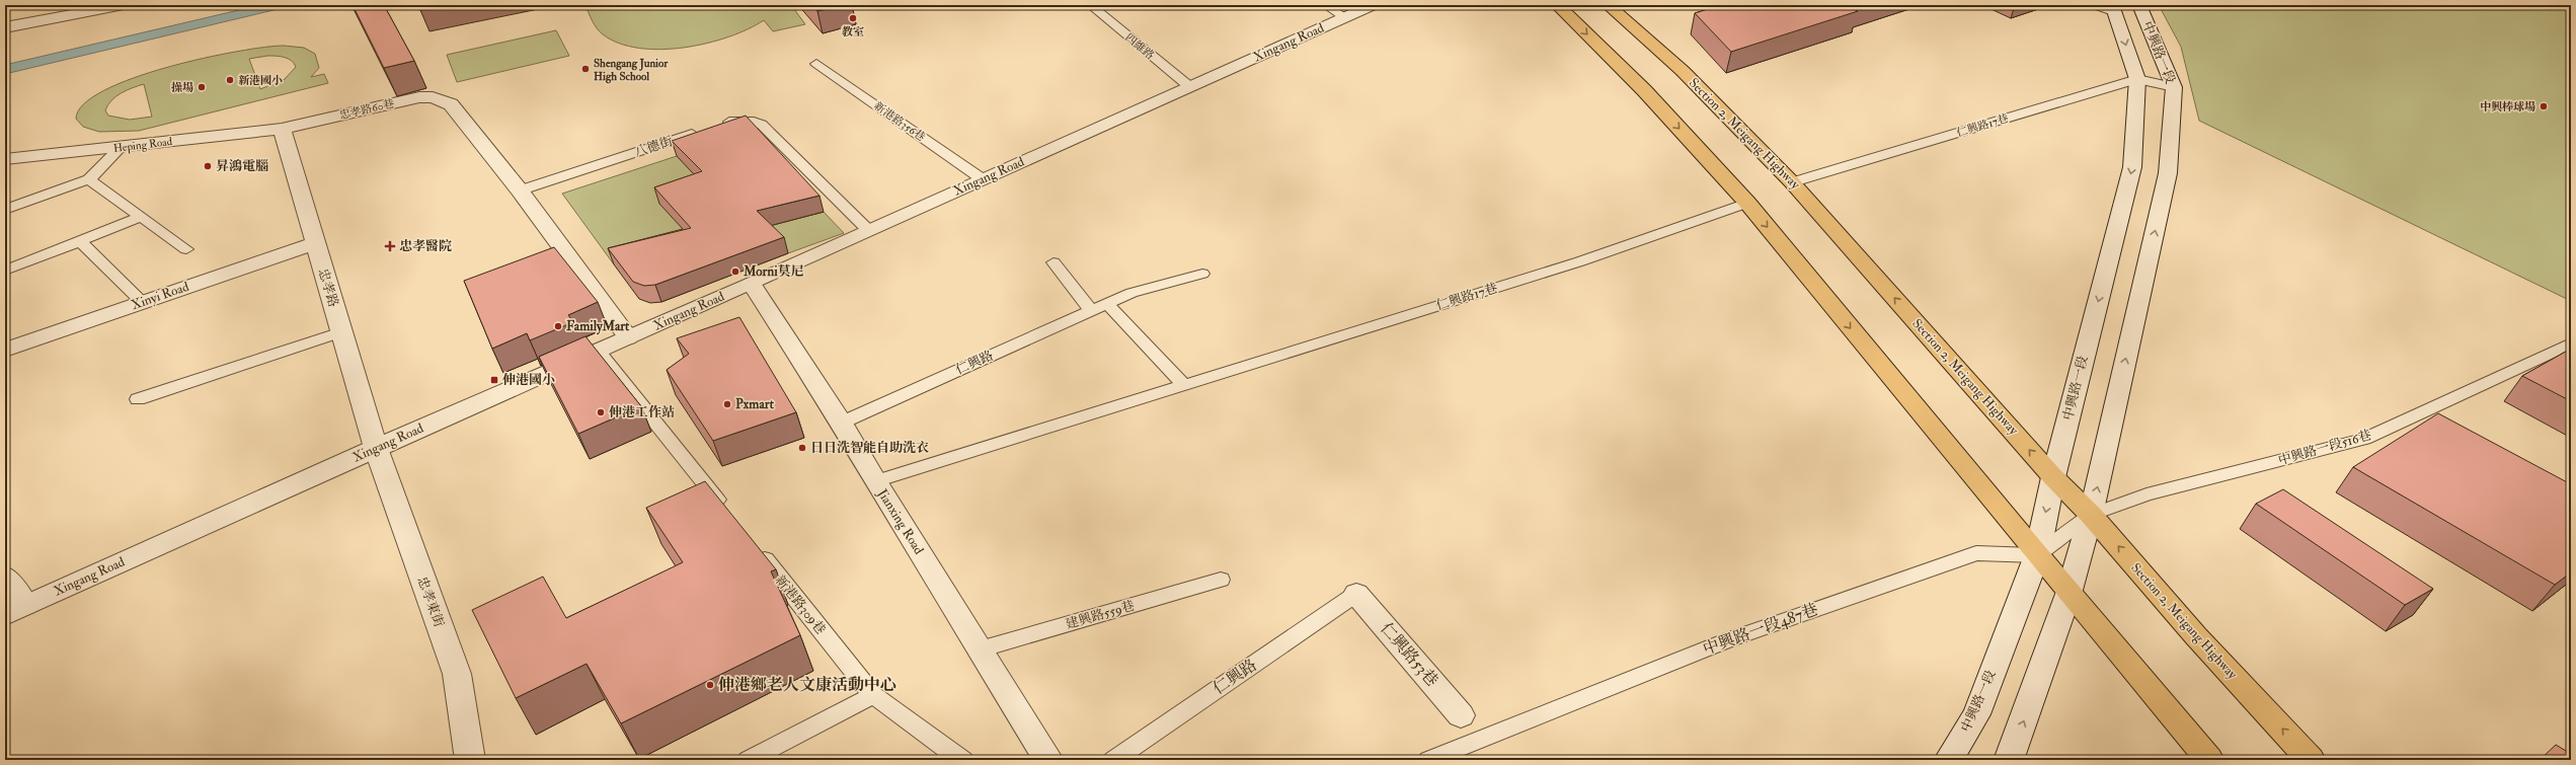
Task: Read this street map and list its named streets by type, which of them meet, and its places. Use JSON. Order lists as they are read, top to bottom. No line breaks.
{"streets":{"main road":["Section 2, Meigang Highway"],"street":["Xingang Road","中興路一段","忠孝路60巷","Heping Road","忠孝路","Xinyi Road","Jianxing Road","忠孝東街","仁興路53巷"],"lane":["四維路","新港路356巷","仁興路17巷","八德街","仁興路","中興路一段516巷","新港路309巷","建興路559巷","中興路一段487巷"]},"crossings":[["Xingang Road","四維路"],["Xingang Road","新港路356巷"],["Xingang Road","八德街"],["Xingang Road","忠孝路"],["Xingang Road","Jianxing Road"],["Xingang Road","忠孝東街"],["中興路一段","仁興路17巷"],["中興路一段","Section 2, Meigang Highway"],["中興路一段","中興路一段516巷"],["中興路一段","中興路一段487巷"],["忠孝路60巷","Heping Road"],["忠孝路60巷","八德街"],["忠孝路60巷","忠孝路"],["仁興路17巷","Section 2, Meigang Highway"],["仁興路17巷","Jianxing Road"],["Section 2, Meigang Highway","中興路一段516巷"],["Heping Road","忠孝路"],["忠孝路","Xinyi Road"],["忠孝路","忠孝東街"],["仁興路","Jianxing Road"],["仁興路","仁興路53巷"],["Jianxing Road","建興路559巷"]],"places":{"other":["教室","Shengang Junior High School","新港國小","操場","中興棒球場","昇鴻電腦","Morni莫尼","FamilyMart","Pxmart","伸港工作站","日日洗智能自助洗衣","伸港鄉老人文康活動中心"],"health":["忠孝醫院"],"transit":["伸港國小"]}}
